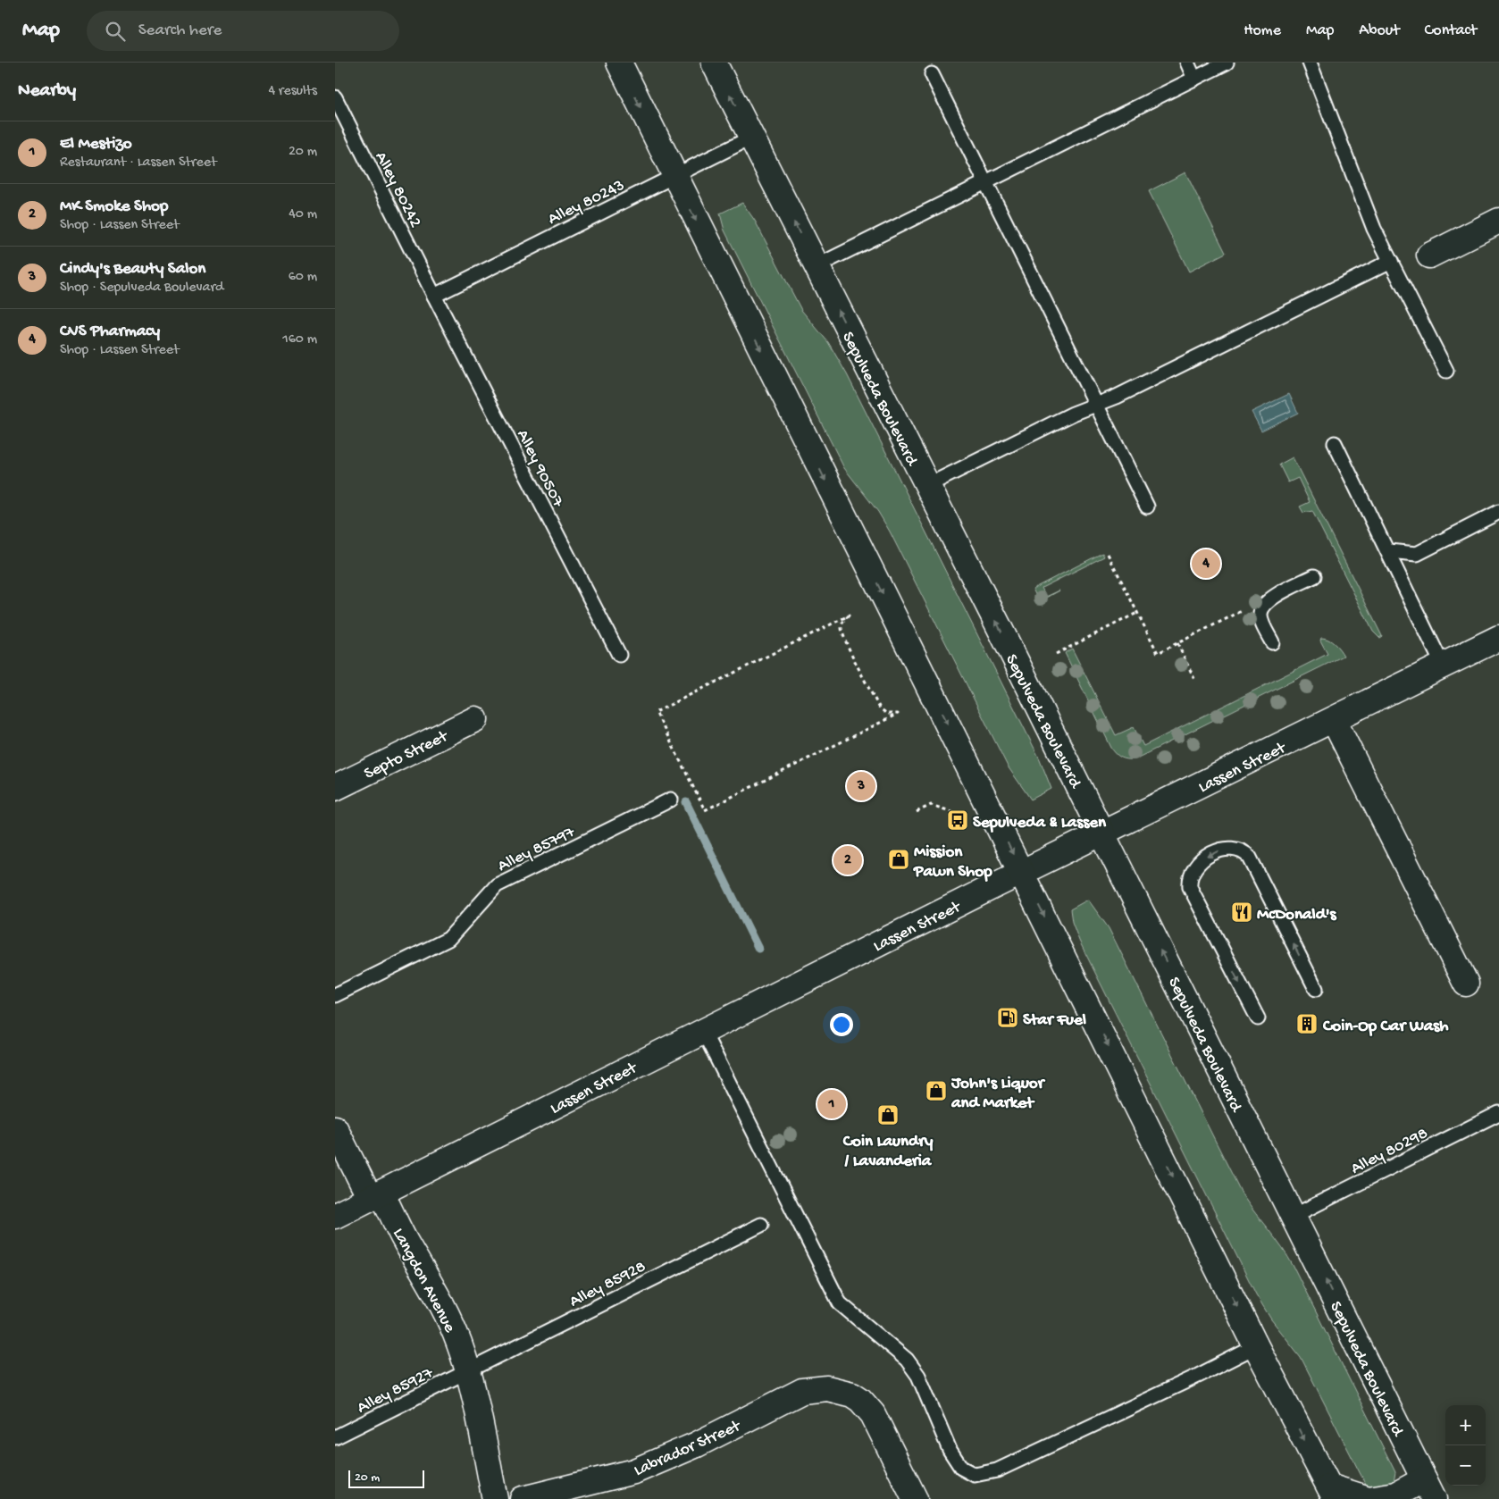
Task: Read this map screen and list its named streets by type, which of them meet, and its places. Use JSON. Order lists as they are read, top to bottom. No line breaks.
{"streets":{"main road":["Sepulveda Boulevard","Septo Street","Lassen Street","Langdon Avenue","Labrador Street"],"lane":["Alley 80242","Alley 80243","Alley 90507","Alley 85797","Alley 80298","Alley 85928","Alley 85927"]},"crossings":[["Alley 80242","Alley 80243"],["Alley 80242","Alley 90507"],["Alley 80243","Sepulveda Boulevard"],["Alley 80243","Alley 90507"],["Sepulveda Boulevard","Lassen Street"],["Sepulveda Boulevard","Alley 80298"],["Lassen Street","Langdon Avenue"],["Langdon Avenue","Alley 85928"],["Langdon Avenue","Alley 85927"],["Alley 85928","Alley 85927"]],"places":{"bus stop":["Sepulveda & Lassen"],"shop":["Mission Pawn Shop","John's Liquor and Market","Coin Laundry / Lavanderia"],"restaurant":["McDonald's"],"fuel station":["Star Fuel"],"building":["Coin-Op Car Wash"]},"scale_bar":"20 m","page":{"header":"Map","search":"Search here","nav":["Home","Map","About","Contact"],"heading":["Nearby","4 results"],"list":[{"mark":"1","name":"El Mestizo","note":"Restaurant · Lassen Street","value":"20 m"},{"mark":"2","name":"MK Smoke Shop","note":"Shop · Lassen Street","value":"40 m"},{"mark":"3","name":"Cindy's Beauty Salon","note":"Shop · Sepulveda Boulevard","value":"60 m"},{"mark":"4","name":"CVS Pharmacy","note":"Shop · Lassen Street","value":"160 m"}],"pins":["4","3","2","1"],"map_buttons":["+","−"],"scale":"20 m"}}
